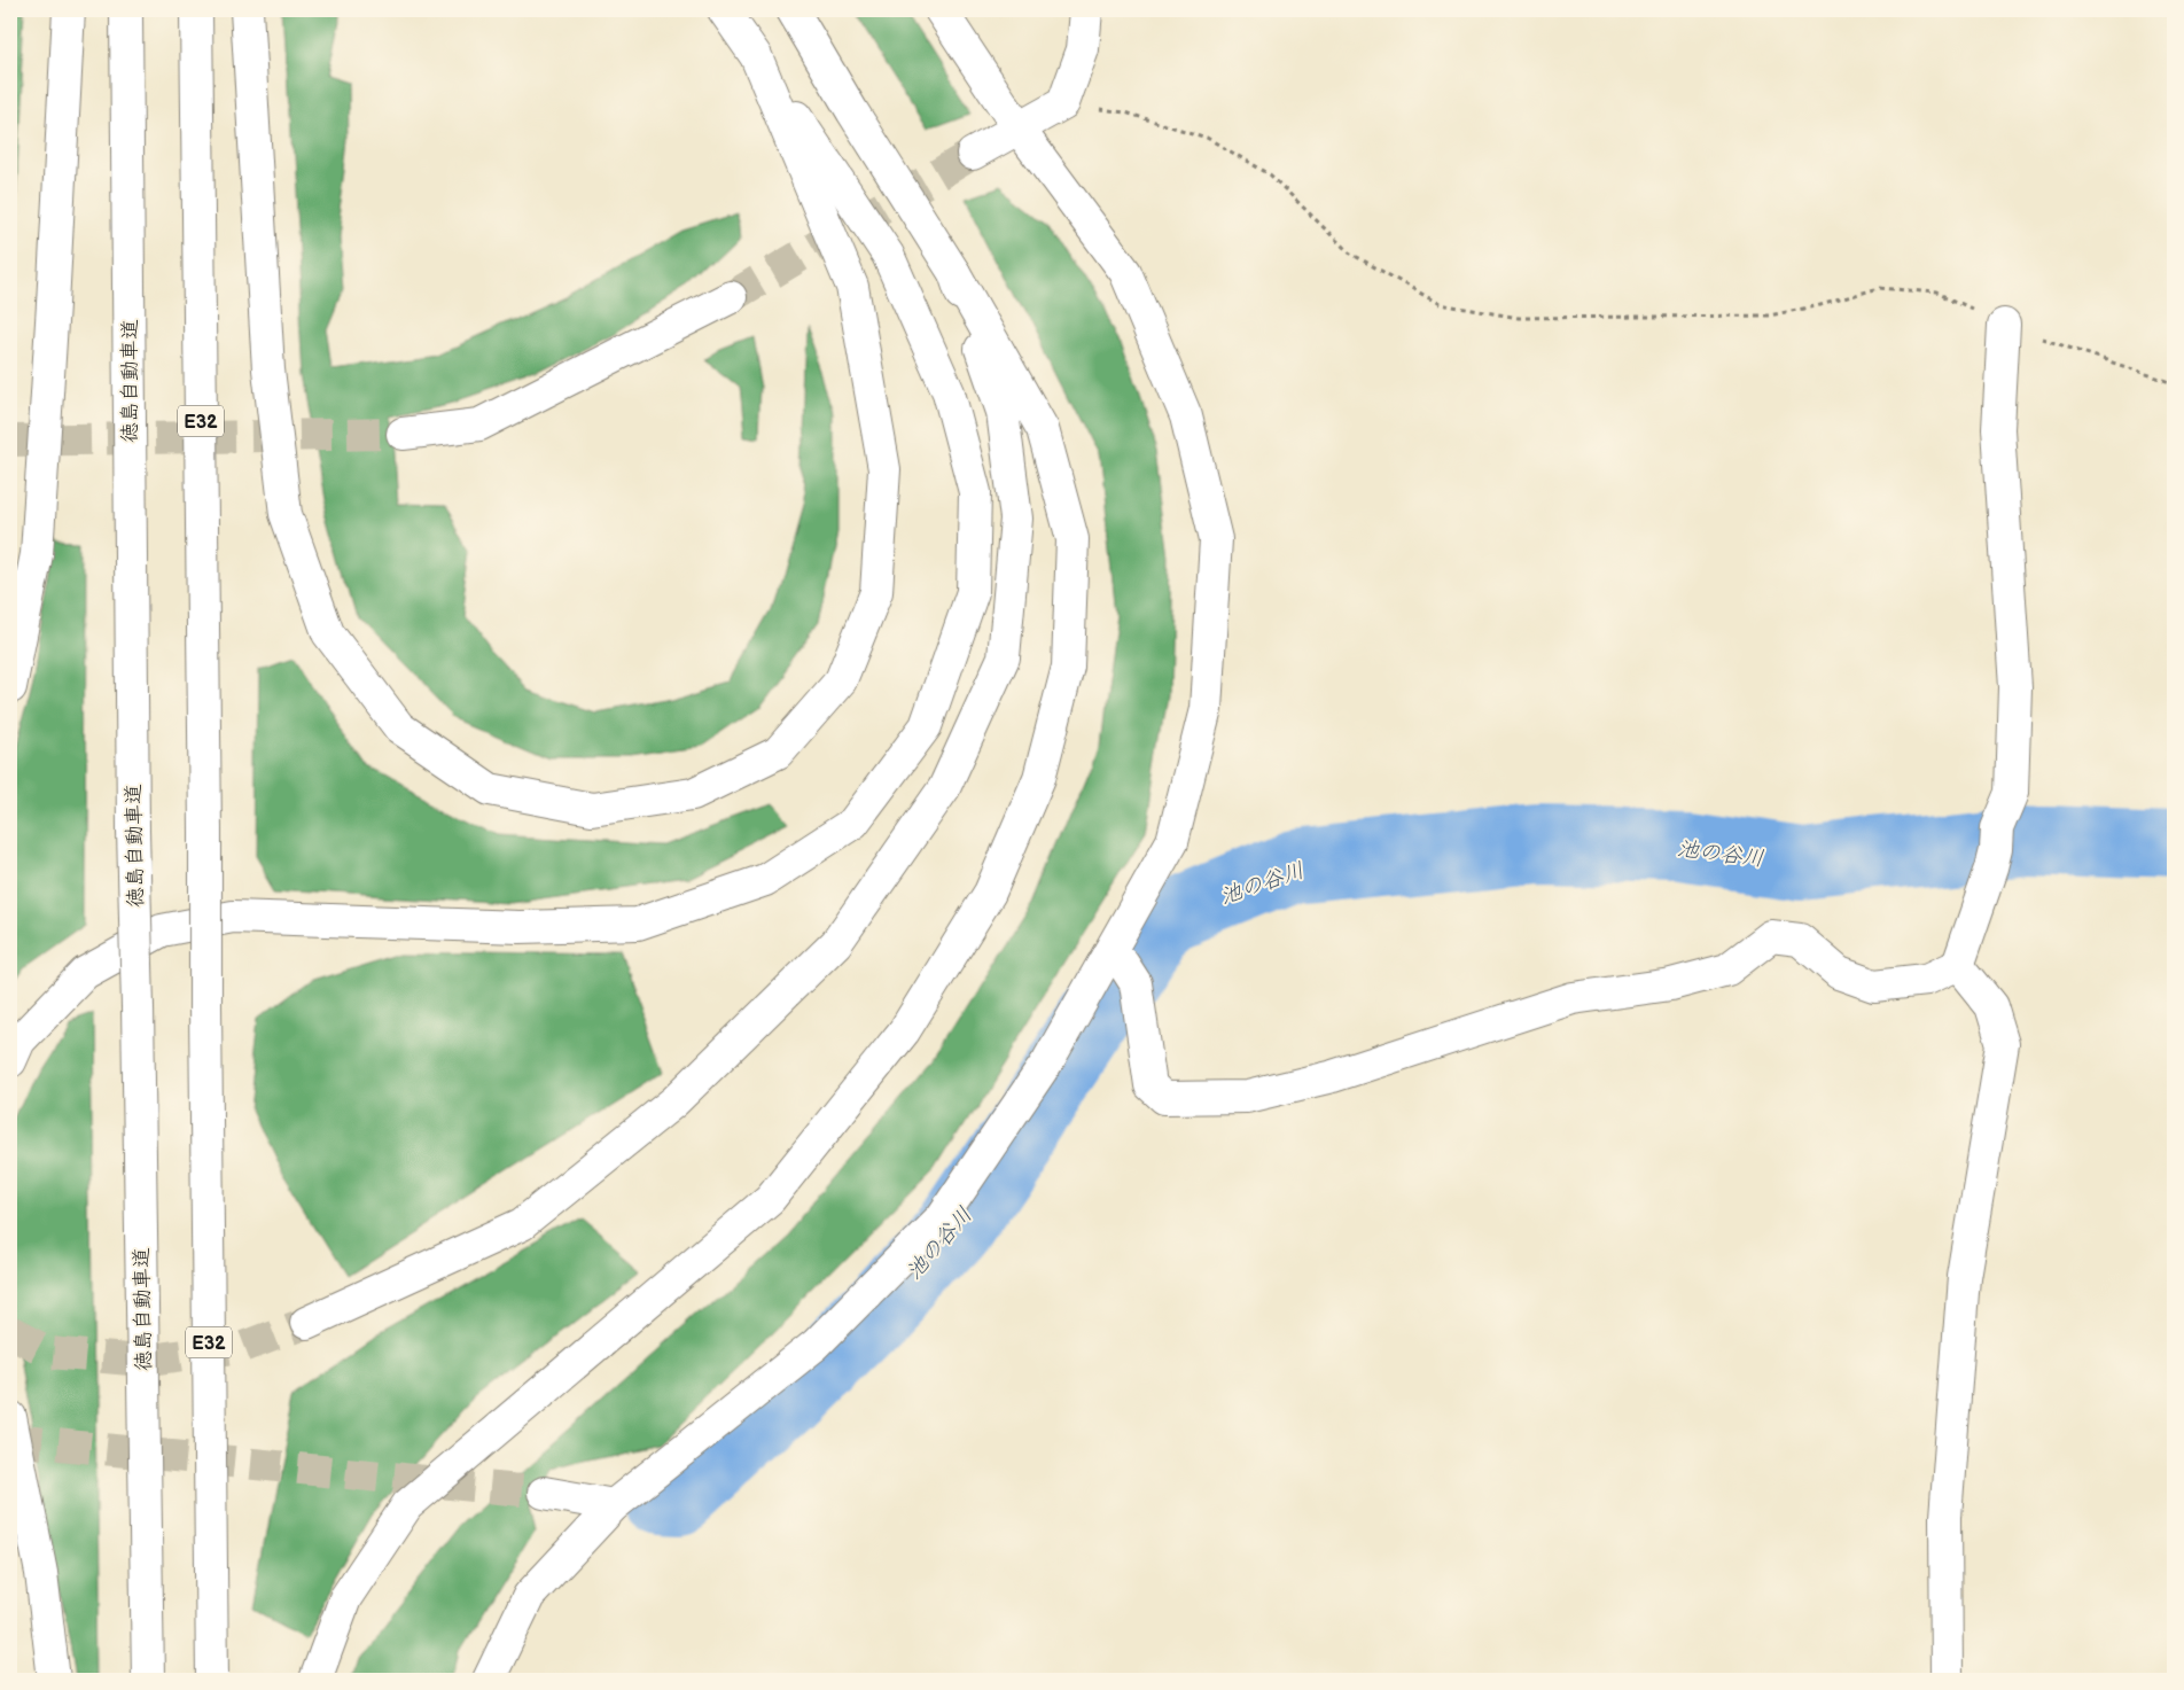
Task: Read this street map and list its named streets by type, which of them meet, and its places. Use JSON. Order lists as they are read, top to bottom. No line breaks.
{"streets":{"main road":["徳島自動車道","E32"]},"water":["池の谷川"]}
